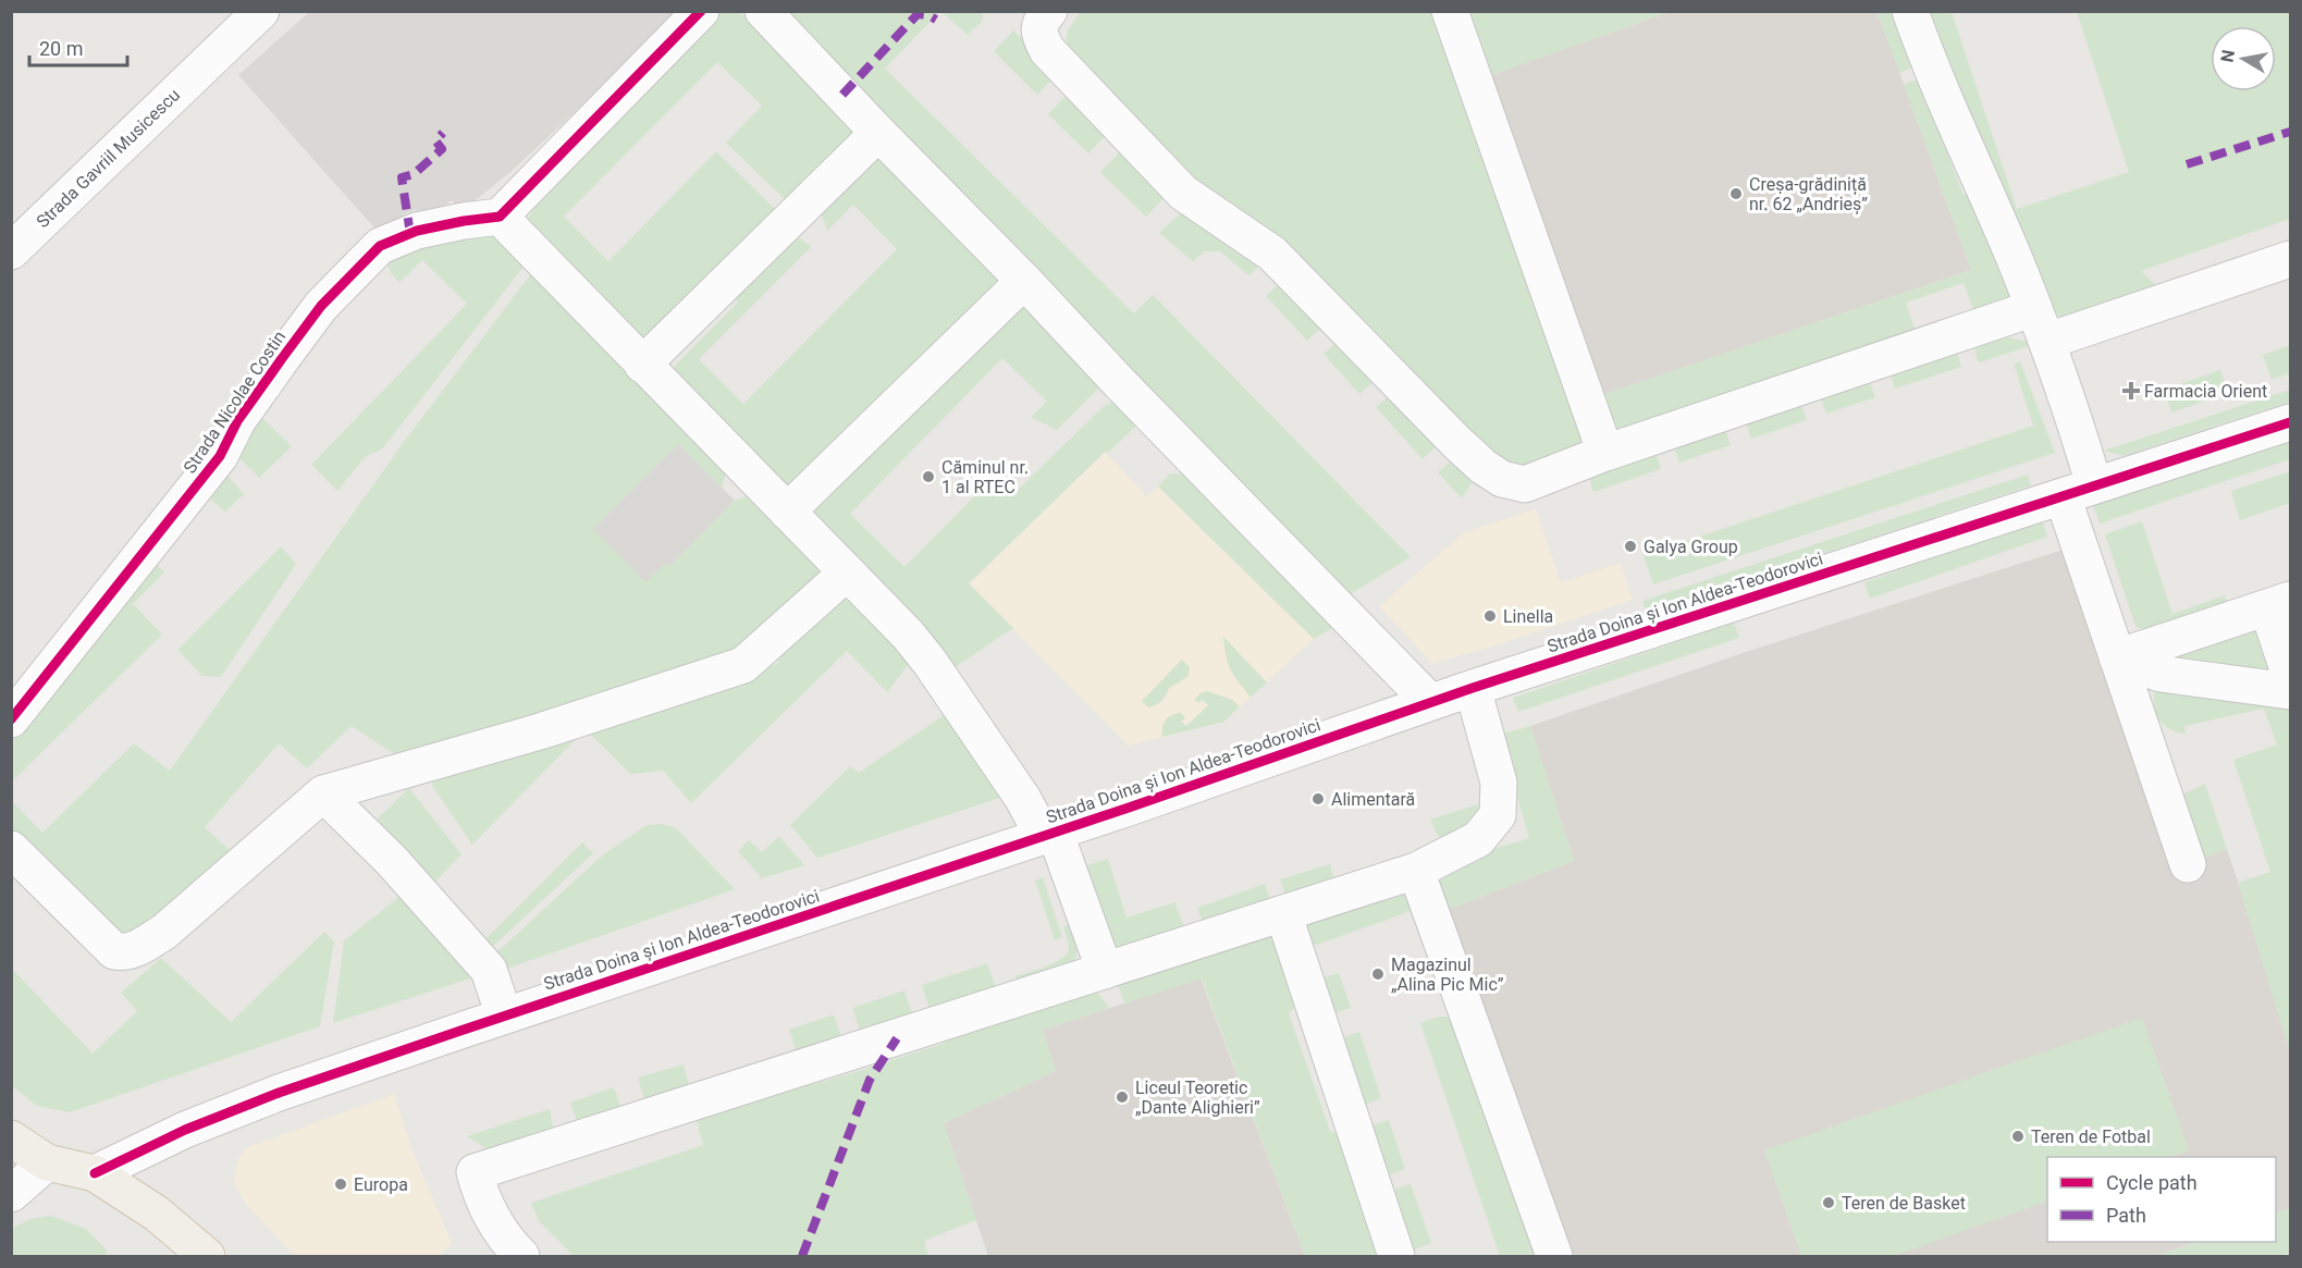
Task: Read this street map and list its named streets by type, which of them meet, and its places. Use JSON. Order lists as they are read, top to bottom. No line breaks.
{"streets":{"street":["Strada Gavriil Musicescu","Strada Nicolae Costin","Strada Doina și Ion Aldea-Teodorovici"]},"places":{"other":["Creșa-grădiniță nr. 62 „Andrieș”","Căminul nr. 1 al RTEC","Galya Group","Linella","Alimentară","Magazinul „Alina Pic Mic”","Liceul Teoretic „Dante Alighieri”","Teren de Fotbal","Europa","Teren de Basket"],"health":["Farmacia Orient"]},"legend":["Cycle path","Path"],"scale_bar":"20 m","north":"left"}
